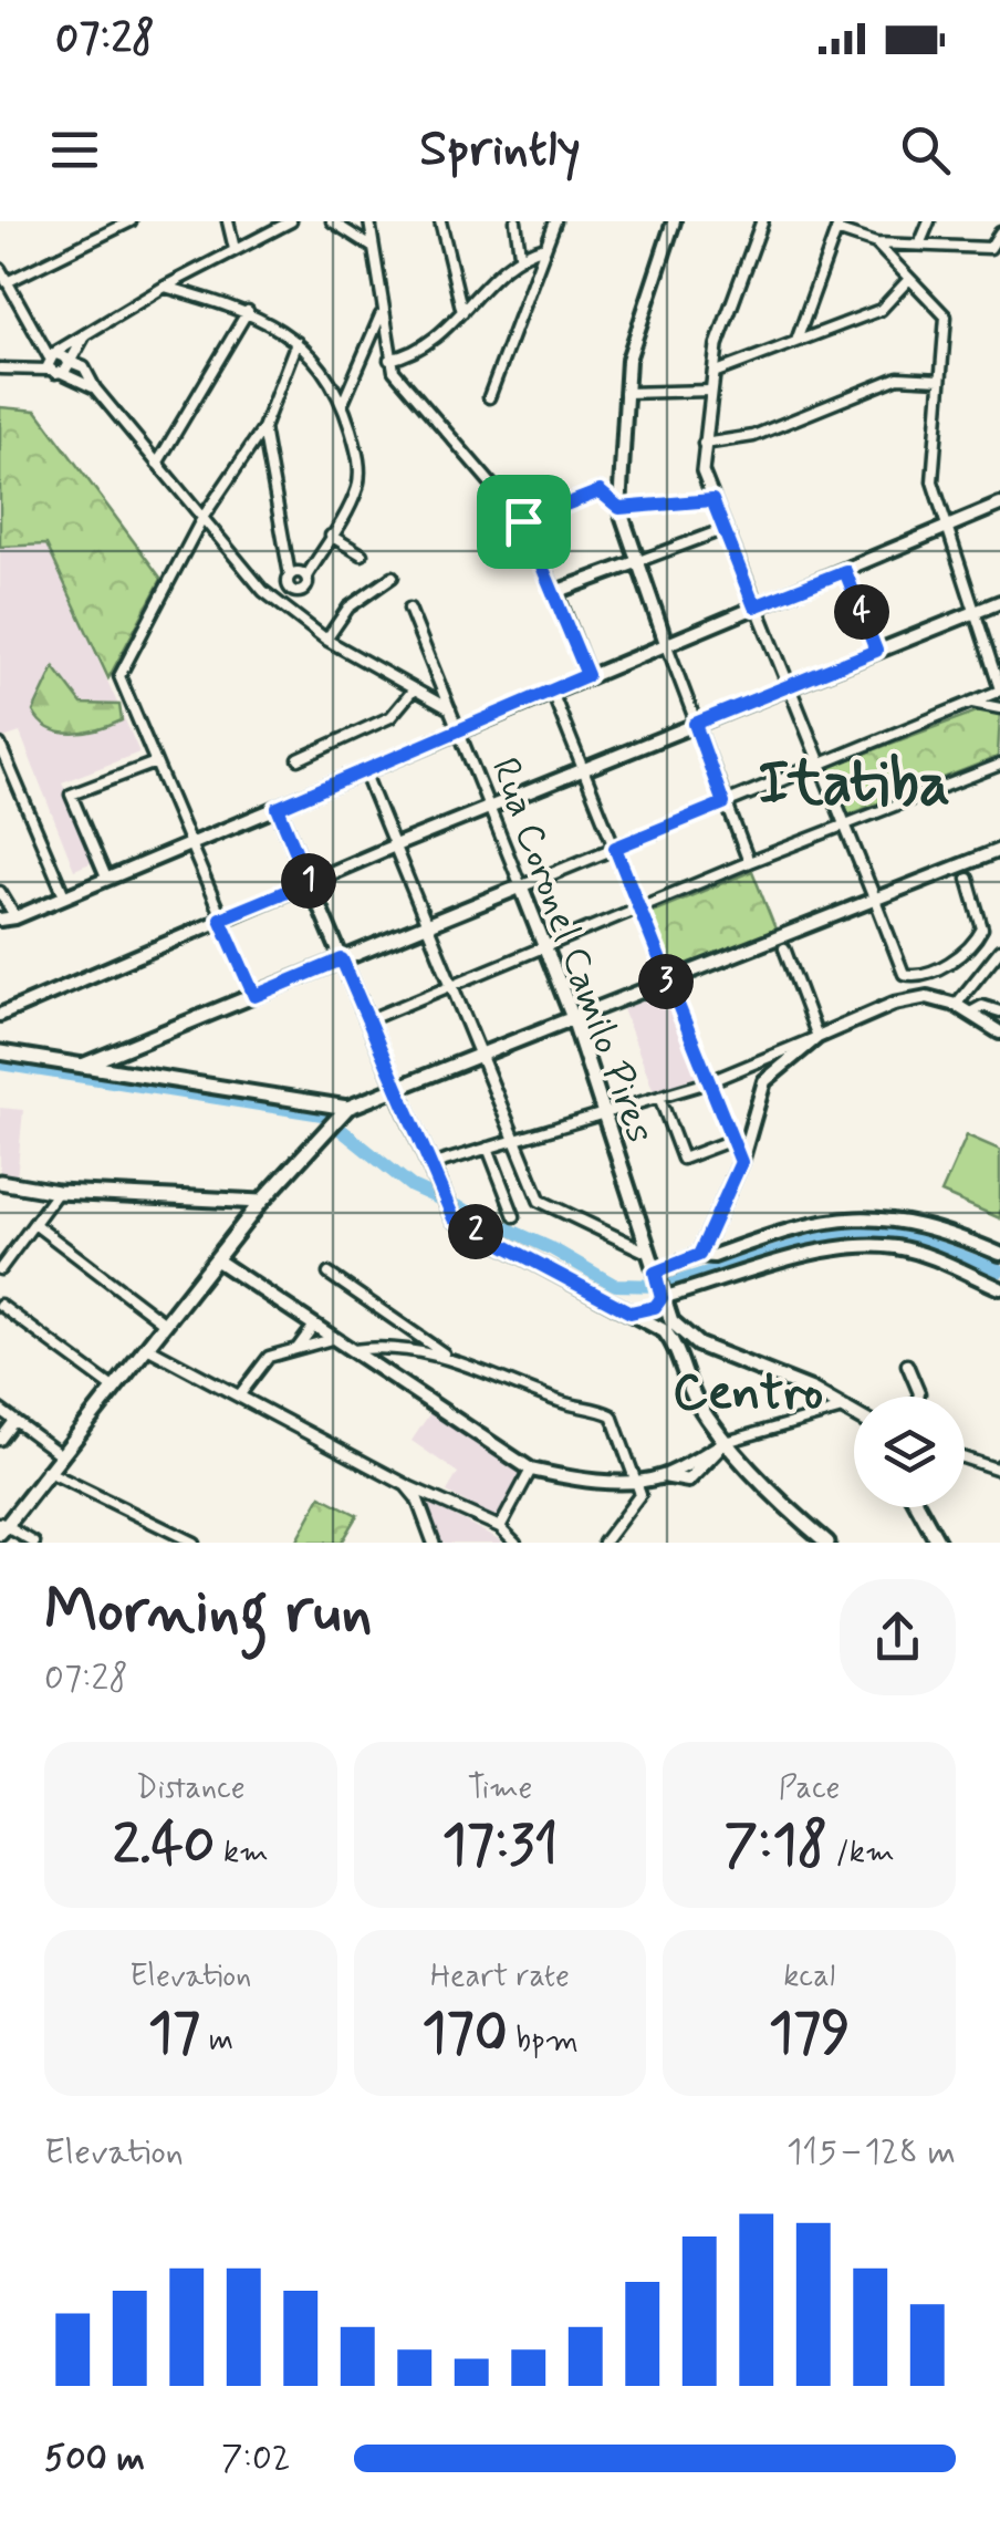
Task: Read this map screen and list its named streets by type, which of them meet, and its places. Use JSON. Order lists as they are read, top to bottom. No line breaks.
{"streets":{"main road":["Rua Coronel Camilo Pires"]},"districts":["Itatiba","Centro"],"page":{"status":"07:28","header":"Sprintly","pins":["4","1","3","2"],"heading":["Morning run","07:28"],"stats":[["Distance","2.40 km"],["Time","17:31"],["Pace","7:18 /km"],["Elevation","17 m"],["Heart rate","170 bpm"],["kcal","179"]],"chart":["Elevation","115–128 m"],"list":[{"name":"500 m","note":"7:02"}]}}
